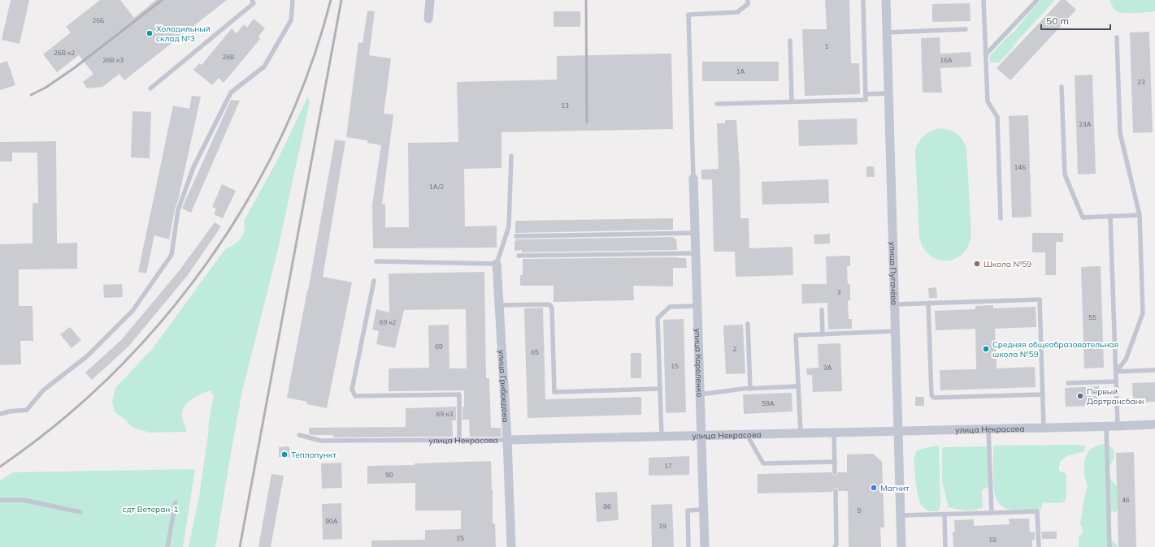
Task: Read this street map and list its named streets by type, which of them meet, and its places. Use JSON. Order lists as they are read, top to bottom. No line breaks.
{"streets":{"street":["улица Пугачёва","улица Короленко","улица Грибоедова","улица Некрасова"]},"crossings":[["улица Пугачёва","улица Некрасова"],["улица Короленко","улица Некрасова"],["улица Грибоедова","улица Некрасова"]],"parks":["сдт Ветеран-1"],"places":["Холодильный склад №3","Школа №59","Средняя общеобразовательная школа №59","Первый Дортрансбанк","Теплопункт","Магнит"],"house_numbers":["26Б","1","26В к2","26В","26В к3","16А","1А","23","13","23А","14Б","1А/2","3","55","69 к2","69","2","65","15","3А","59А","69 к3","17","90","46","86","9","90А","19","15","18"],"scale_bar":"50 m"}
